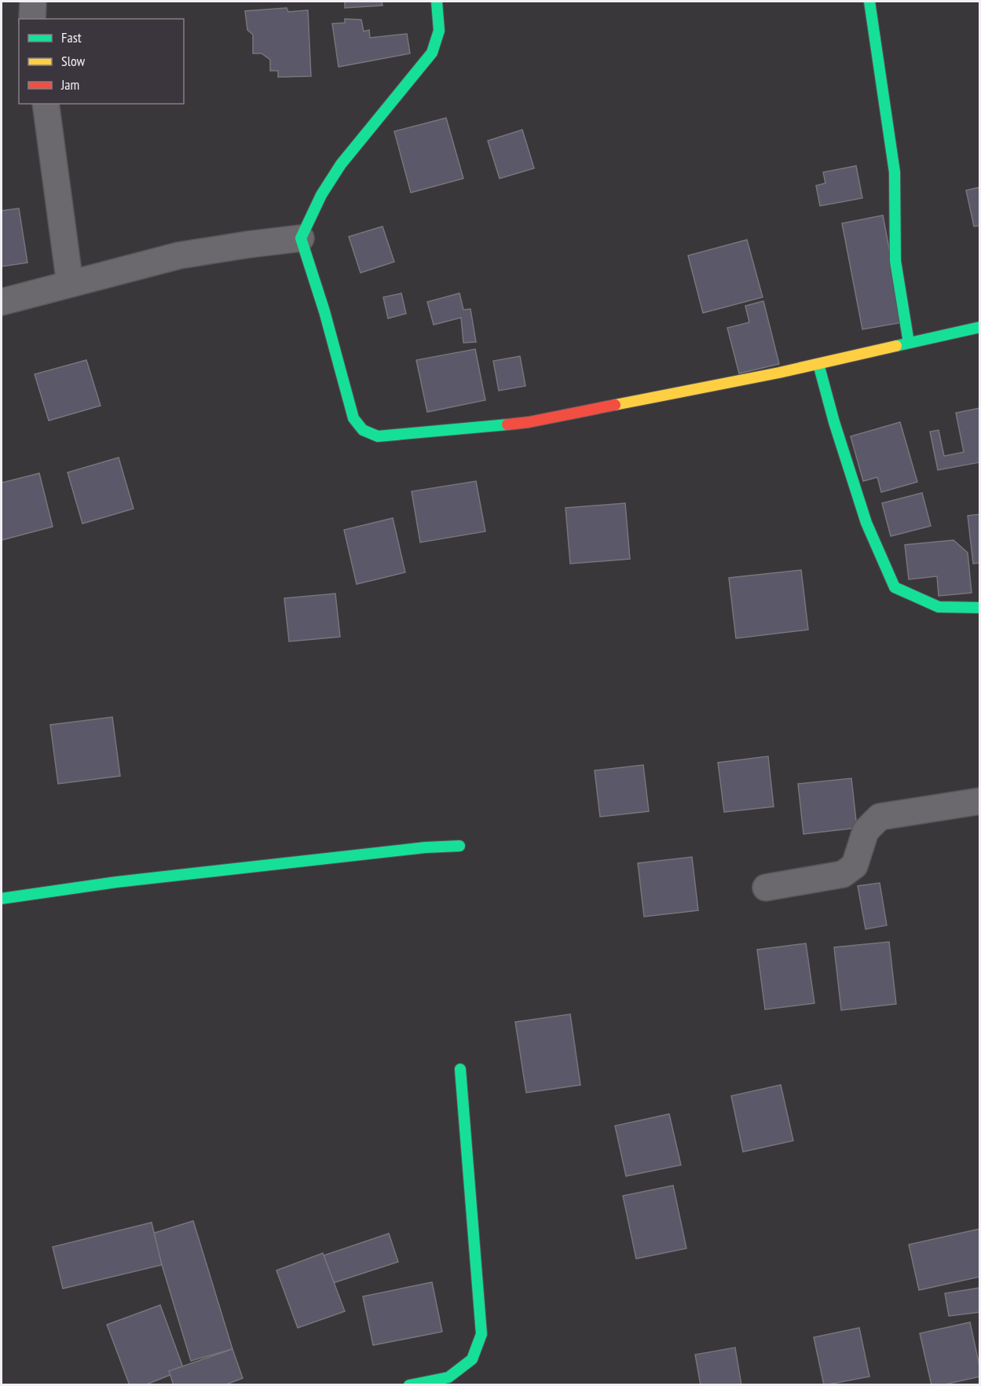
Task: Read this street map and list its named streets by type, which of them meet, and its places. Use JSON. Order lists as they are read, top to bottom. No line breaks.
{"legend":["Fast","Slow","Jam"]}
